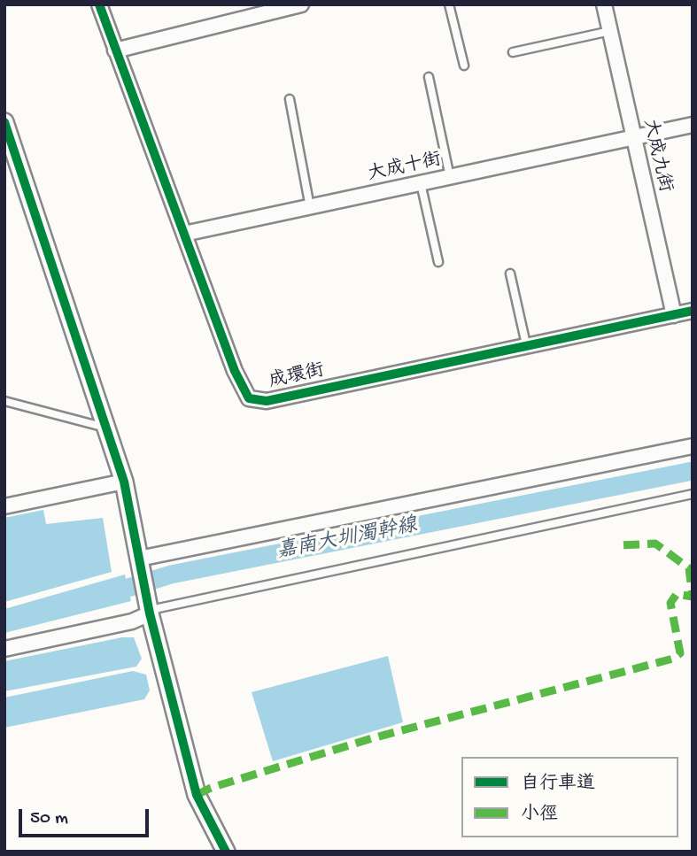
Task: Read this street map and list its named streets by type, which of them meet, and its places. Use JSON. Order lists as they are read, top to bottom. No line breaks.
{"streets":{"street":["大成九街","大成十街","成環街"]},"crossings":[["大成九街","大成十街"],["大成九街","成環街"],["大成十街","成環街"]],"water":["嘉南大圳濁幹線"],"legend":["自行車道","小徑"],"scale_bar":"50 m"}
